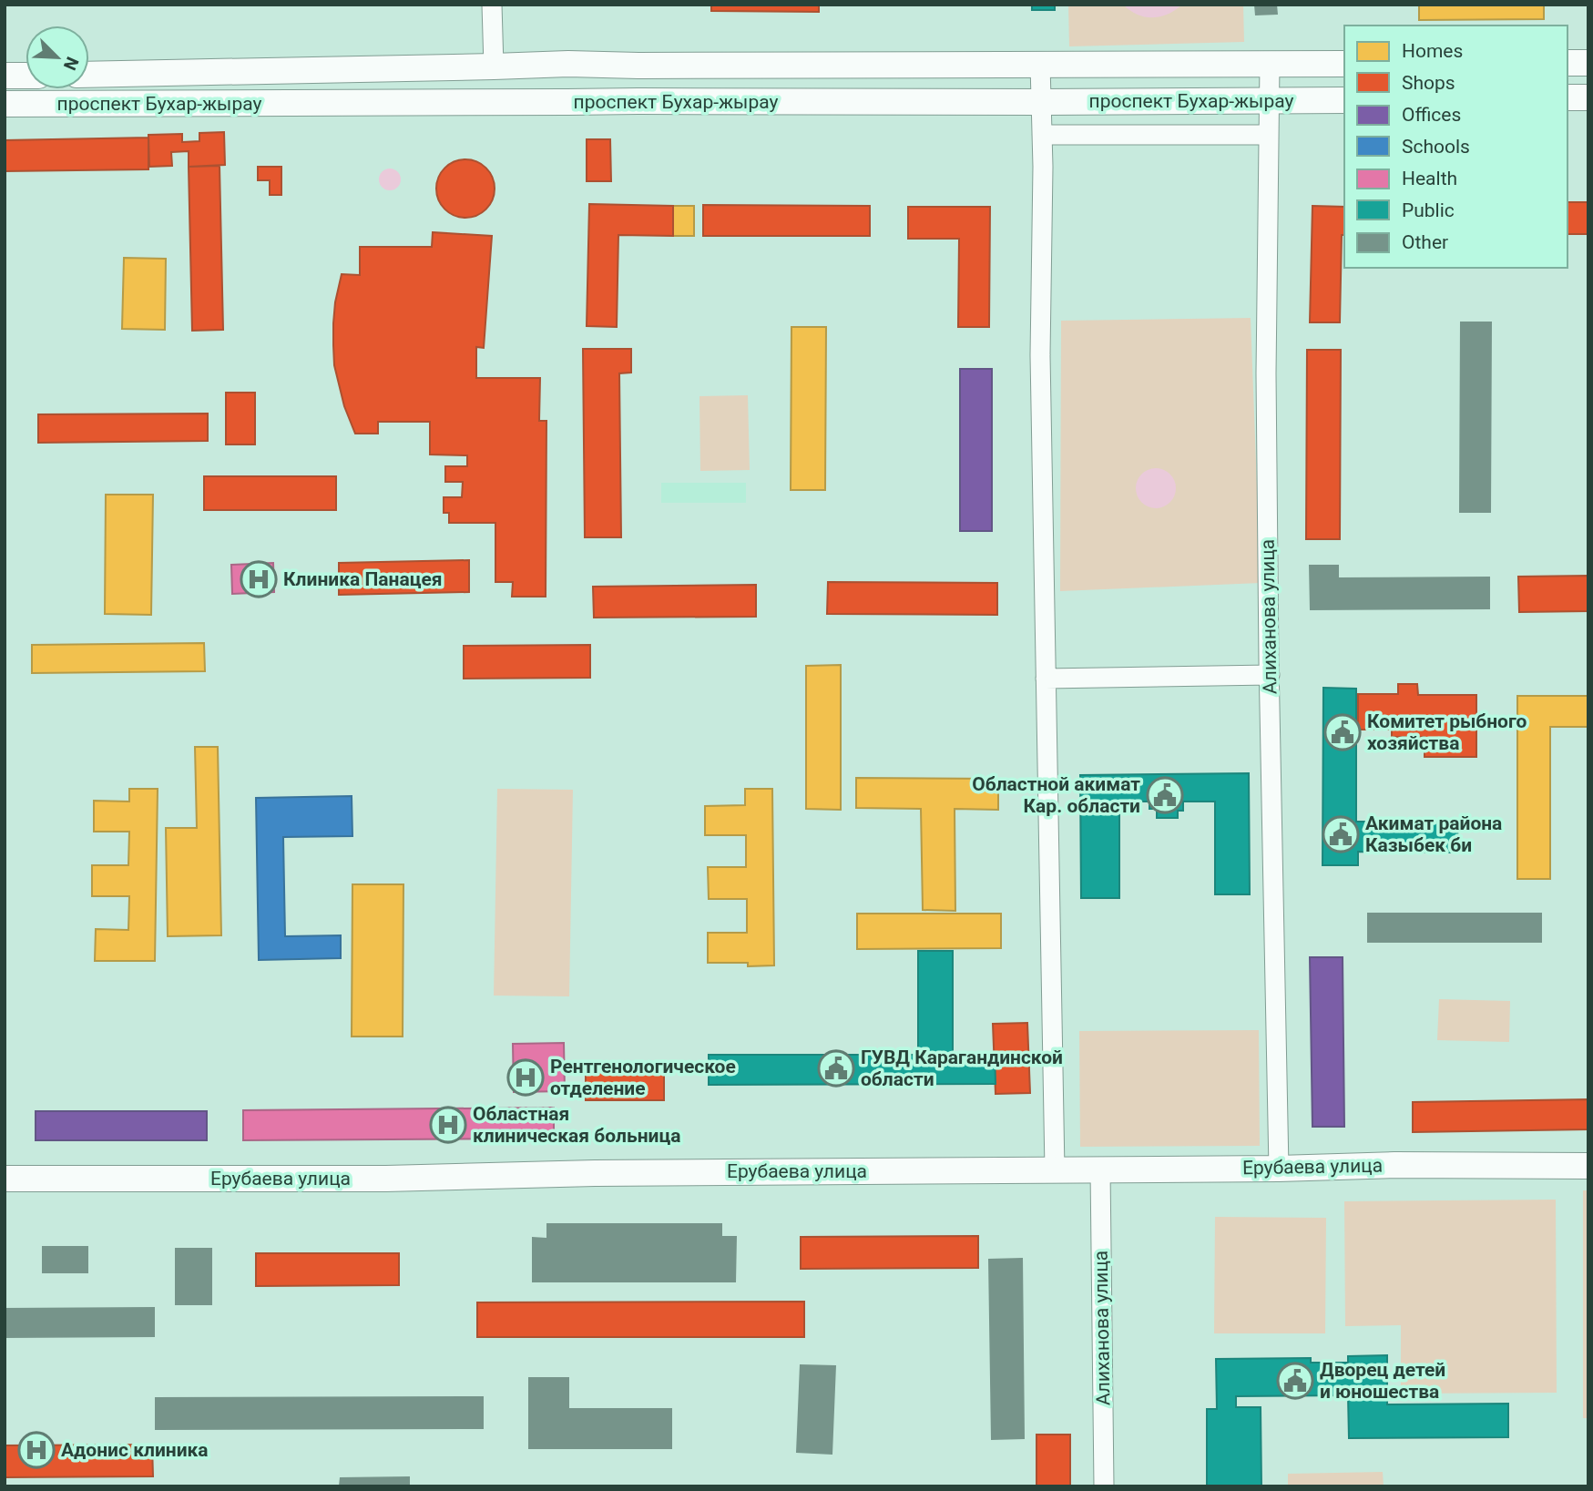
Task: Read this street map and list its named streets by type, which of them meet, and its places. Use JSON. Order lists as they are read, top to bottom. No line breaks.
{"streets":{"main road":["проспект Бухар-жырау","Ерубаева улица"],"street":["Алиханова улица"]},"crossings":[["проспект Бухар-жырау","Алиханова улица"],["Алиханова улица","Ерубаева улица"]],"places":{"hospital":["Клиника Панацея","Рентгенологическое отделение","Областная клиническая больница","Адонис клиника"],"public building":["Комитет рыбного хозяйства","Областной акимат Кар. области","Акимат района Казыбек би","ГУВД Карагандинской области","Дворец детей и юношества"]},"legend":["Homes","Shops","Offices","Schools","Health","Public","Other"],"north":"bottom right"}
